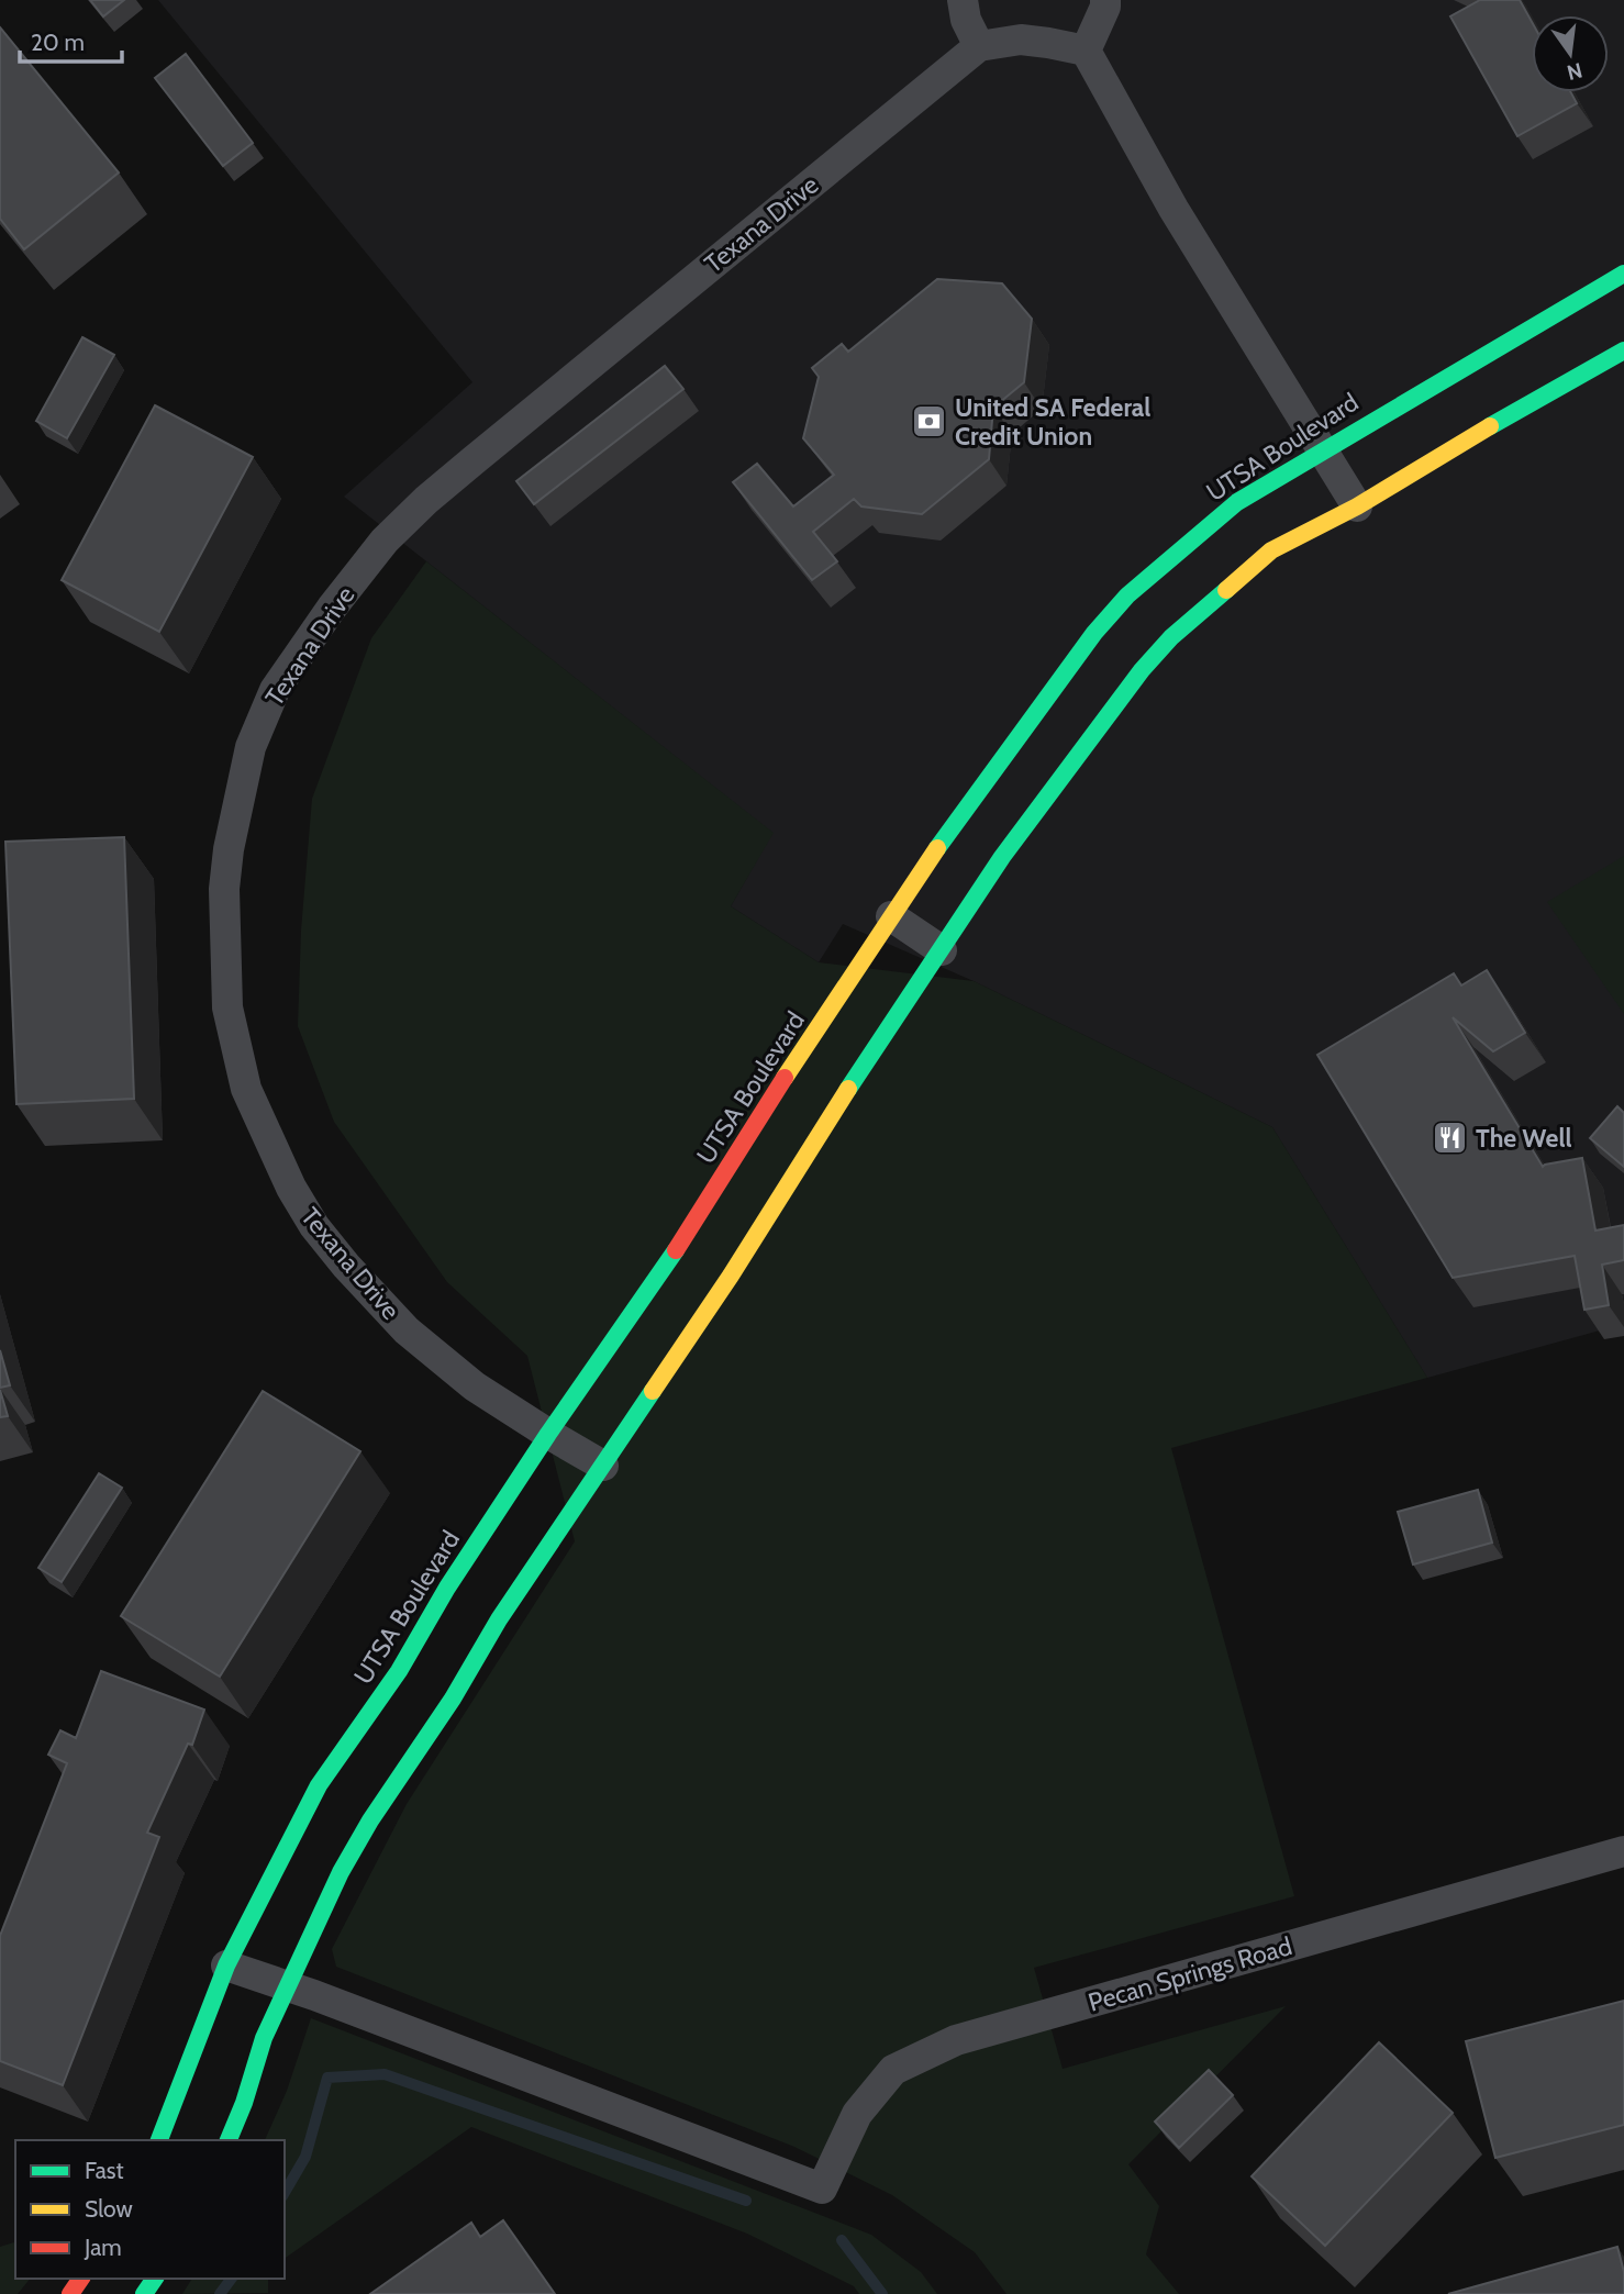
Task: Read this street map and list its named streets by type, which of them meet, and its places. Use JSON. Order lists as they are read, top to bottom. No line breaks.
{"streets":{"main road":["UTSA Boulevard"],"street":["Texana Drive","Pecan Springs Road"]},"crossings":[["Texana Drive","UTSA Boulevard"]],"places":{"bank":["United SA Federal Credit Union"],"restaurant":["The Well"]},"legend":["Fast","Slow","Jam"],"scale_bar":"20 m","north":"bottom"}
